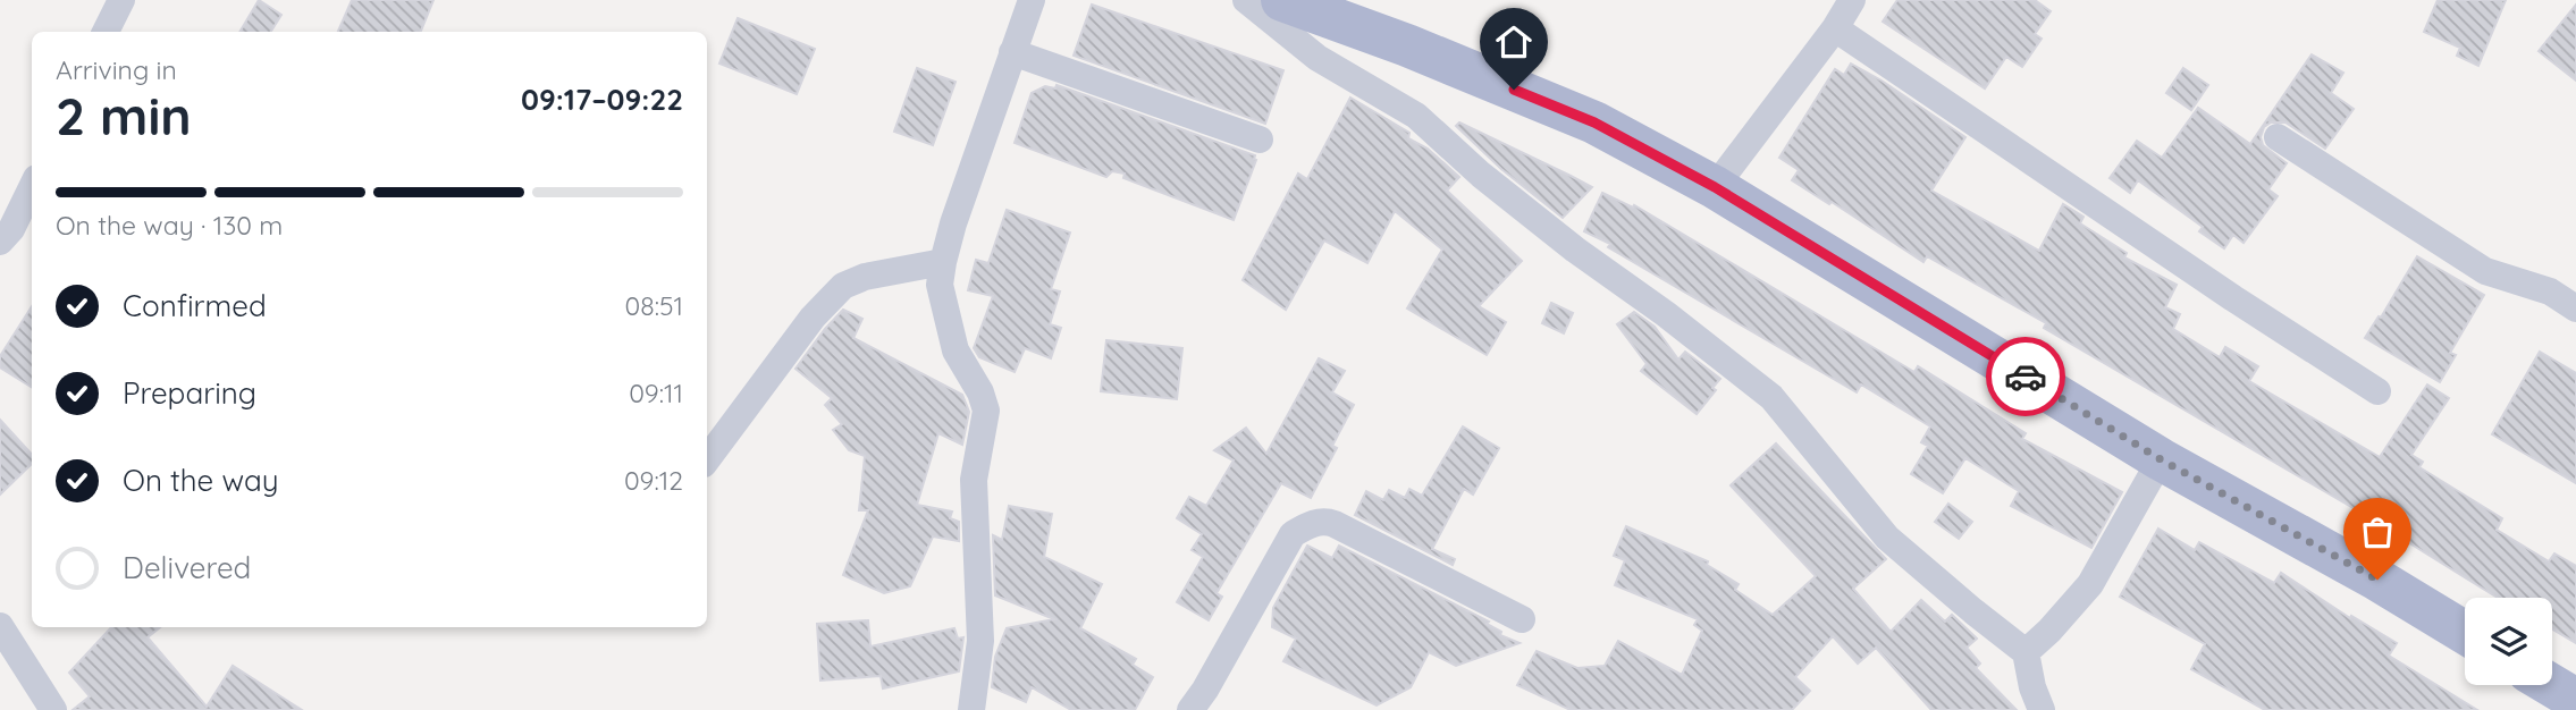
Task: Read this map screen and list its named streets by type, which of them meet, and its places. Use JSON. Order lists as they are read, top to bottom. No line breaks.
{"page":{"heading":["2 min","Arriving in","09:17–09:22"],"bar":"On the way · 130 m","list":[["Confirmed","08:51"],["Preparing","09:11"],["On the way","09:12"],"Delivered"]}}
